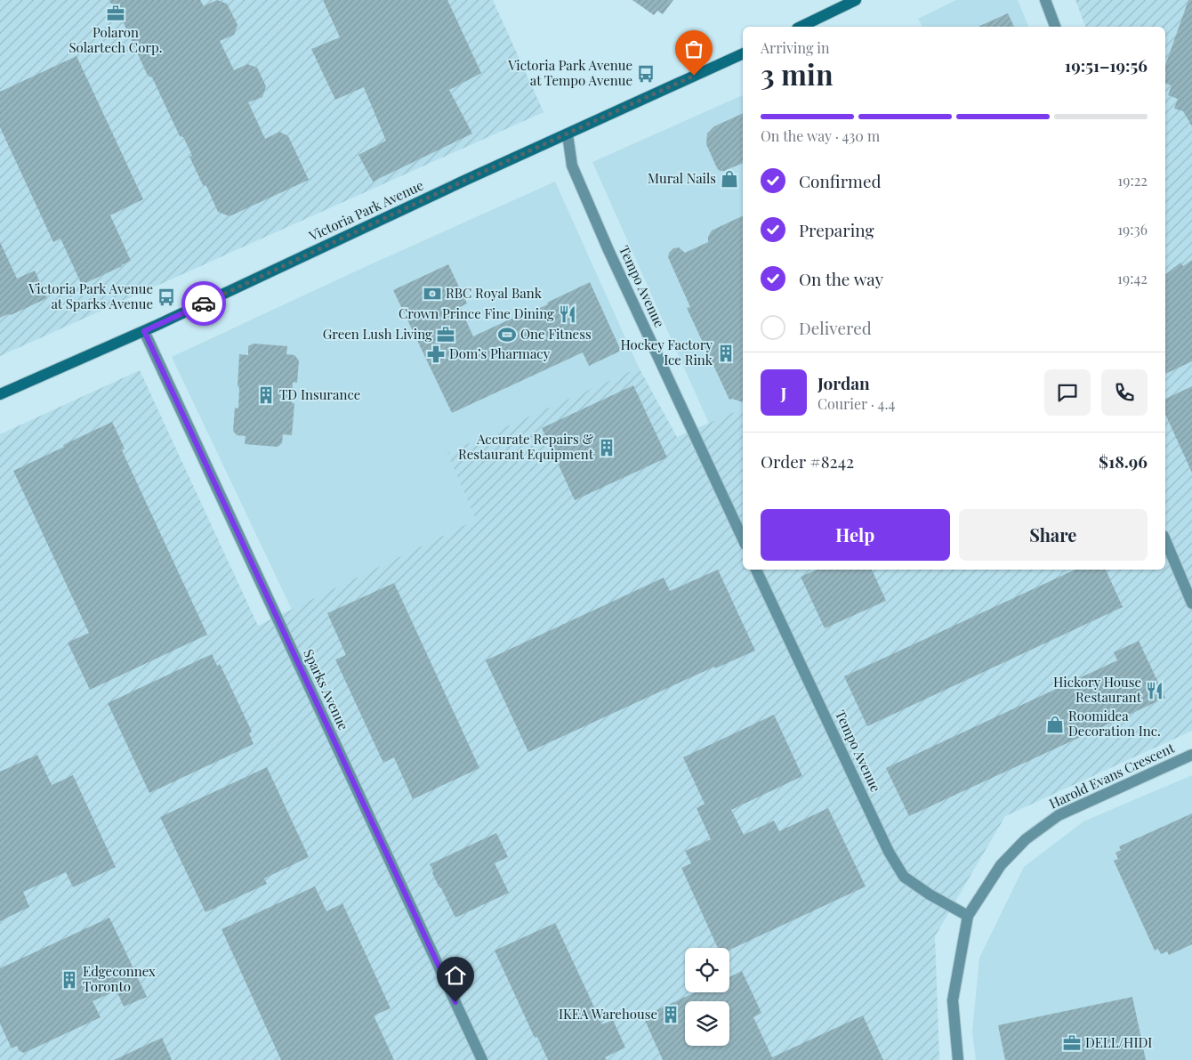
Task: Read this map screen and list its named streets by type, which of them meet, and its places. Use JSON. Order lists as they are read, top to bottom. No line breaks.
{"streets":{"main road":["Victoria Park Avenue"],"street":["Tempo Avenue","Sparks Avenue","Harold Evans Crescent"]},"crossings":[["Victoria Park Avenue","Tempo Avenue"],["Victoria Park Avenue","Sparks Avenue"],["Tempo Avenue","Harold Evans Crescent"]],"places":{"office":["Polaron Solartech Corp.","Green Lush Living","DELL/HIDI"],"bus stop":["Victoria Park Avenue at Tempo Avenue","Victoria Park Avenue at Sparks Avenue"],"shop":["Mural Nails","Roomidea Decoration Inc."],"bank":["RBC Royal Bank"],"restaurant":["Crown Prince Fine Dining","Hickory House Restaurant"],"sports":["One Fitness"],"building":["Hockey Factory Ice Rink","TD Insurance","Accurate Repairs & Restaurant Equipment","Edgeconnex Toronto","IKEA Warehouse"],"pharmacy":["Dom’s Pharmacy"]},"page":{"heading":["3 min","Arriving in","19:51–19:56"],"panel":["Jordan","Courier · 4.4","Order #8242","$18.96"],"bar":"On the way · 430 m","list":[["Confirmed","19:22"],["Preparing","19:36"],["On the way","19:42"],"Delivered"],"round":"J","buttons":["Help","Share"]}}
